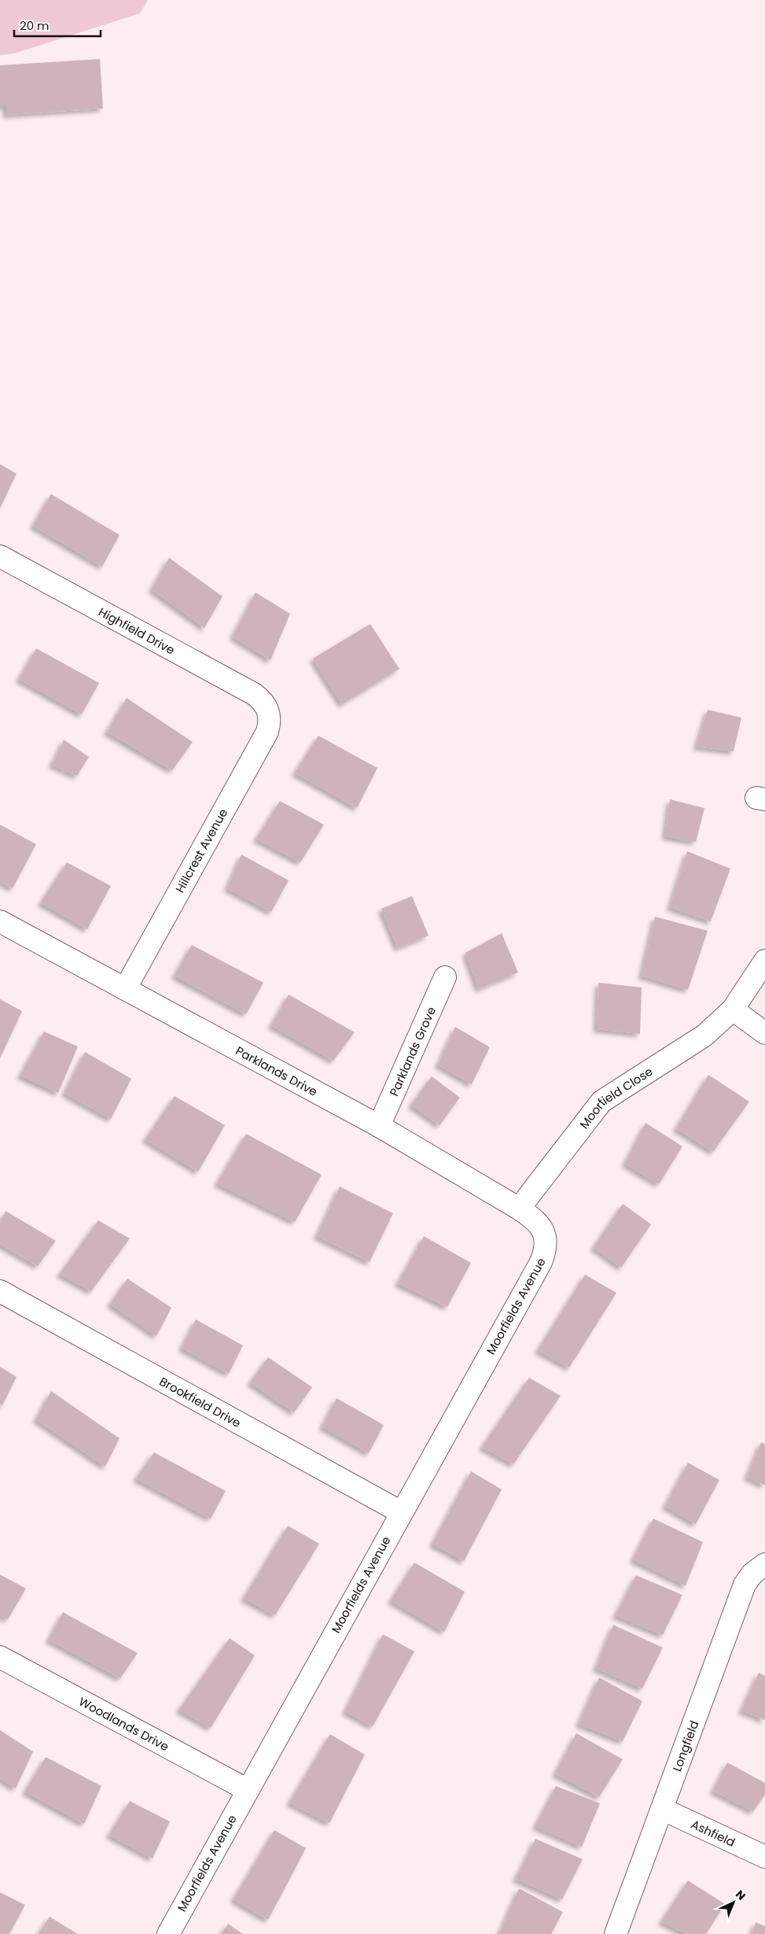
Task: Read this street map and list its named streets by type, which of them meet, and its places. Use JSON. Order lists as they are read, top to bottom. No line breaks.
{"streets":{"street":["Highfield Drive","Hillcrest Avenue","Parklands Grove","Parklands Drive","Moorfield Close","Moorfields Avenue","Brookfield Drive","Woodlands Drive","Longfield","Ashfield"]},"crossings":[["Highfield Drive","Hillcrest Avenue"],["Hillcrest Avenue","Parklands Drive"],["Parklands Grove","Parklands Drive"],["Parklands Drive","Moorfield Close"],["Parklands Drive","Moorfields Avenue"],["Moorfields Avenue","Brookfield Drive"],["Moorfields Avenue","Woodlands Drive"],["Longfield","Ashfield"]],"scale_bar":"20 m","north":"top right"}
